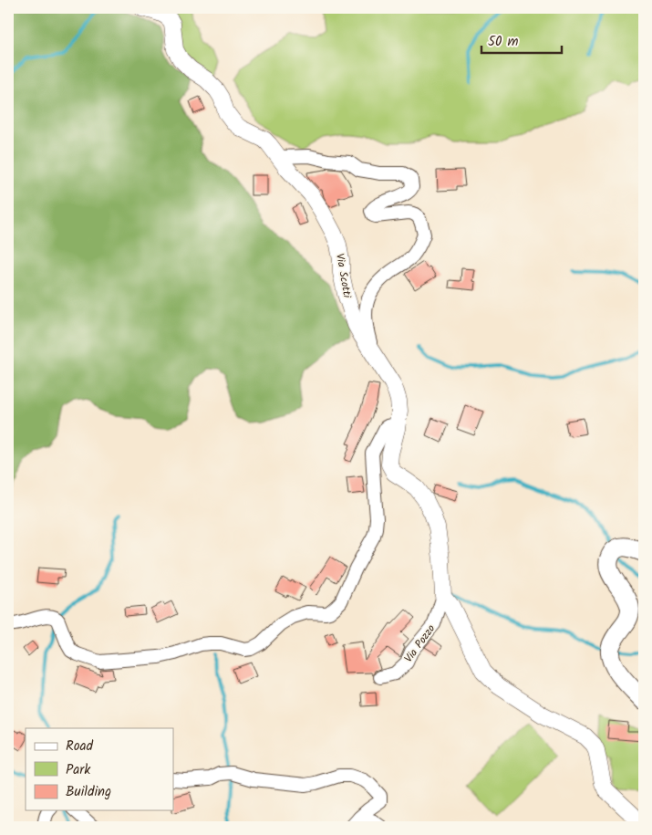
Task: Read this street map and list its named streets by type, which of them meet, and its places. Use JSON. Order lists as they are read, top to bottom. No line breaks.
{"streets":{"street":["Via Scotti","Via Pozzo"]},"crossings":[["Via Scotti","Via Pozzo"]],"legend":["Road","Park","Building"],"scale_bar":"50 m"}
